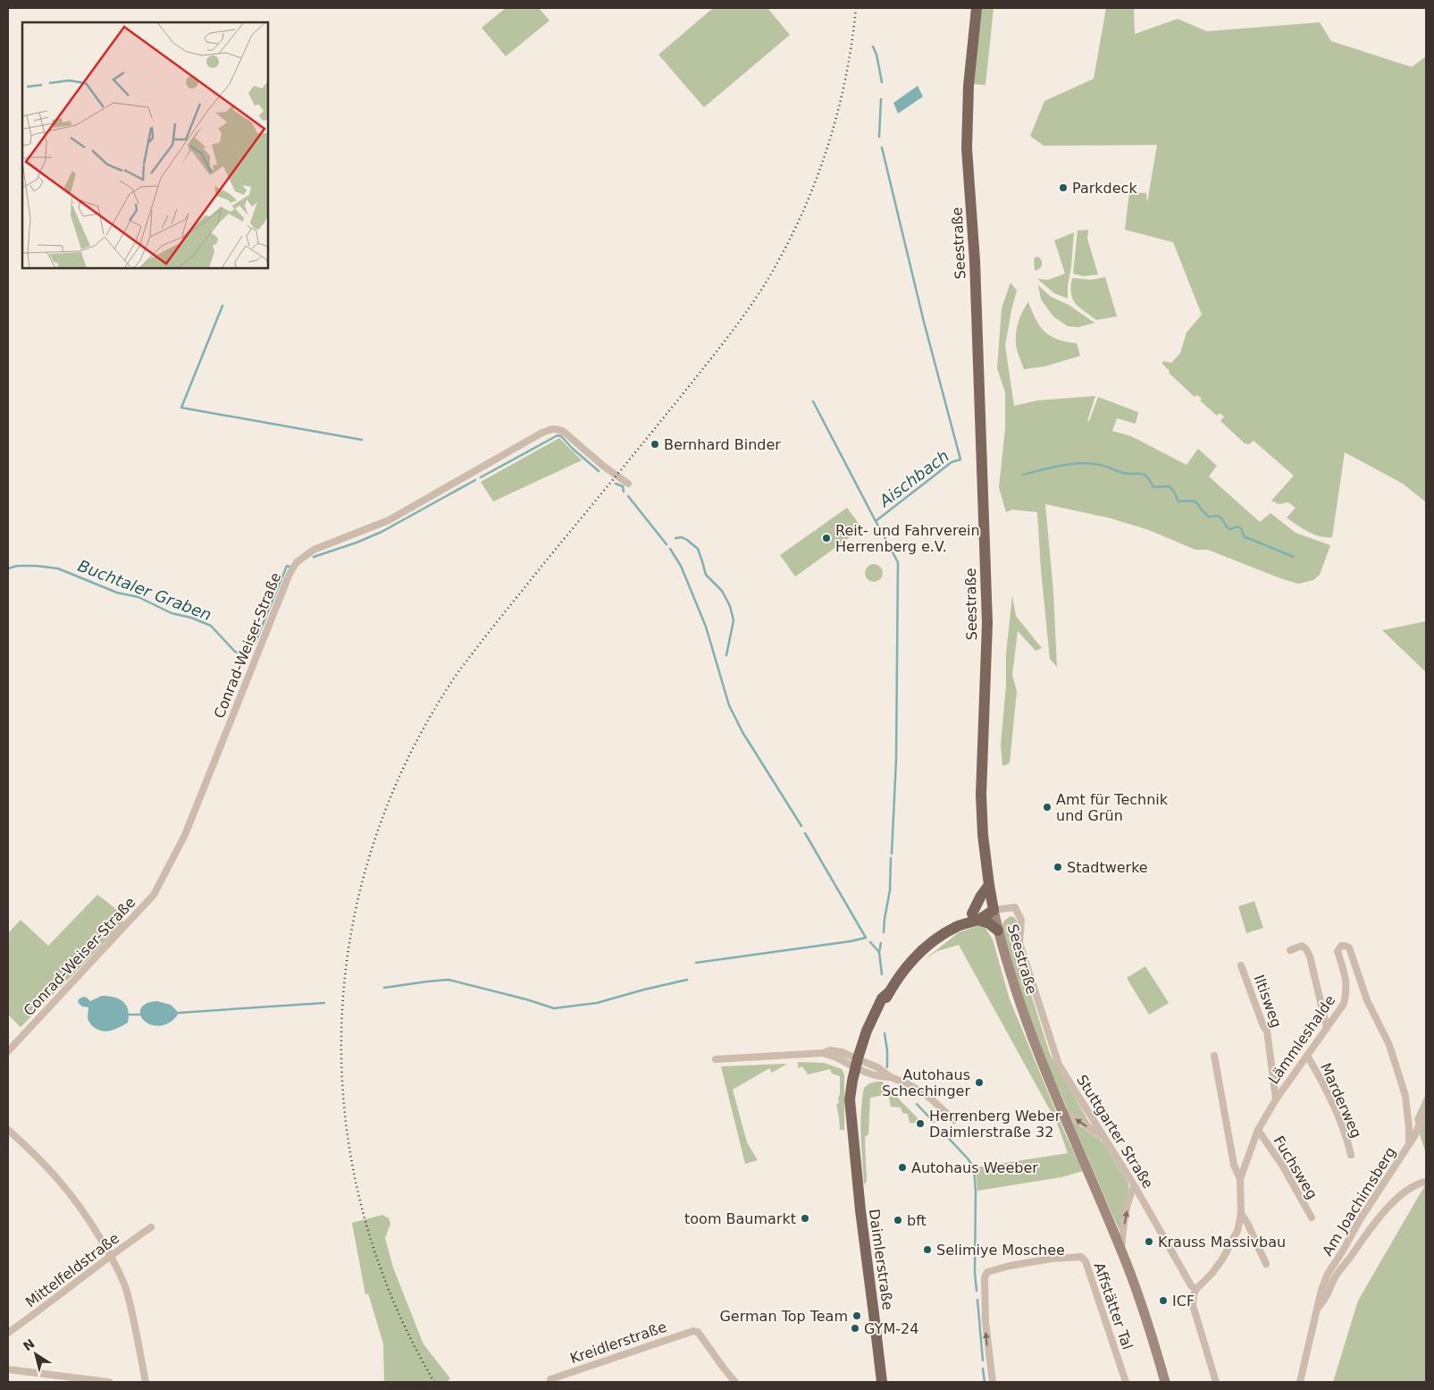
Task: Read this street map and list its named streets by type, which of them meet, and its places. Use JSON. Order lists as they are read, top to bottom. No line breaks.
{"streets":{"main road":["Seestraße","Daimlerstraße"],"street":["Conrad-Weiser-Straße","Iltisweg","Lämmleshalde","Marderweg","Stuttgarter Straße","Fuchsweg","Am Joachimsberg","Mittelfeldstraße","Affstätter Tal","Kreidlerstraße"]},"crossings":[["Seestraße","Stuttgarter Straße"],["Seestraße","Daimlerstraße"],["Iltisweg","Lämmleshalde"],["Lämmleshalde","Marderweg"],["Lämmleshalde","Stuttgarter Straße"],["Lämmleshalde","Fuchsweg"],["Lämmleshalde","Am Joachimsberg"],["Stuttgarter Straße","Daimlerstraße"]],"water":["Aischbach","Buchtaler Graben"],"places":["Parkdeck","Bernhard Binder","Reit- und Fahrverein Herrenberg e.V.","Amt für Technik und Grün","Stadtwerke","Autohaus Schechinger","Herrenberg Weber Daimlerstraße 32","Autohaus Weeber","toom Baumarkt","bft","Krauss Massivbau","Selimiye Moschee","ICF","German Top Team","GYM-24"],"north":"top left"}
